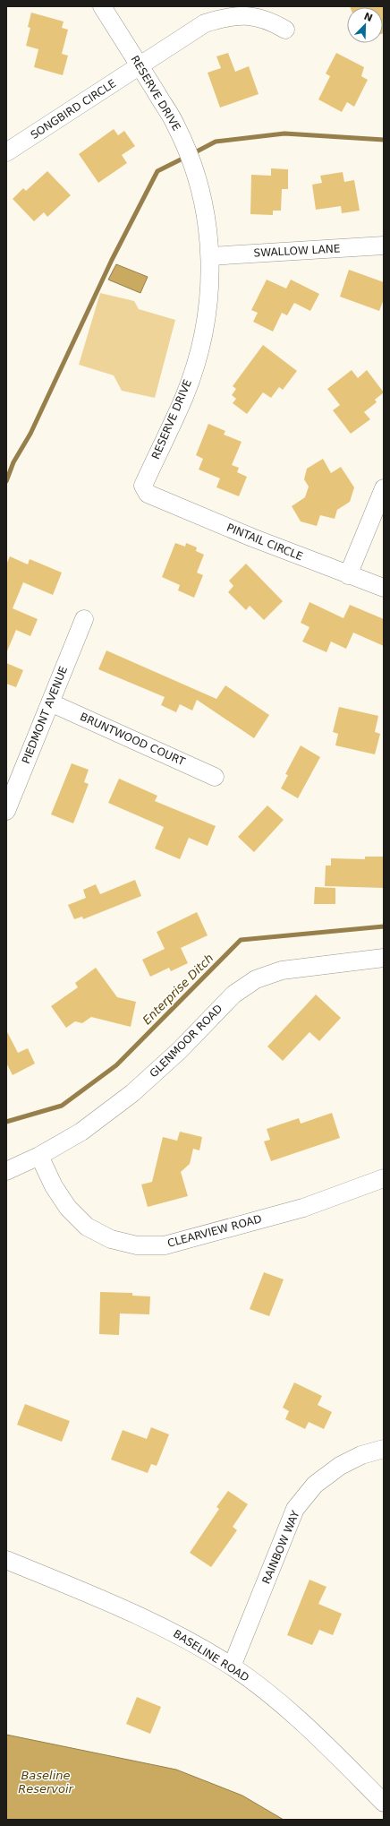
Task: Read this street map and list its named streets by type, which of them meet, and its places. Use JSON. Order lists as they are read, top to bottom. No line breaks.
{"streets":{"street":["RESERVE DRIVE","SONGBIRD CIRCLE","SWALLOW LANE","PINTAIL CIRCLE","PIEDMONT AVENUE","BRUNTWOOD COURT","GLENMOOR ROAD","CLEARVIEW ROAD","RAINBOW WAY","BASELINE ROAD"]},"crossings":[["RESERVE DRIVE","SONGBIRD CIRCLE"],["RESERVE DRIVE","SWALLOW LANE"],["RESERVE DRIVE","PINTAIL CIRCLE"],["PIEDMONT AVENUE","BRUNTWOOD COURT"],["GLENMOOR ROAD","CLEARVIEW ROAD"],["RAINBOW WAY","BASELINE ROAD"]],"water":["Enterprise Ditch","Baseline Reservoir"],"north":"top right"}
